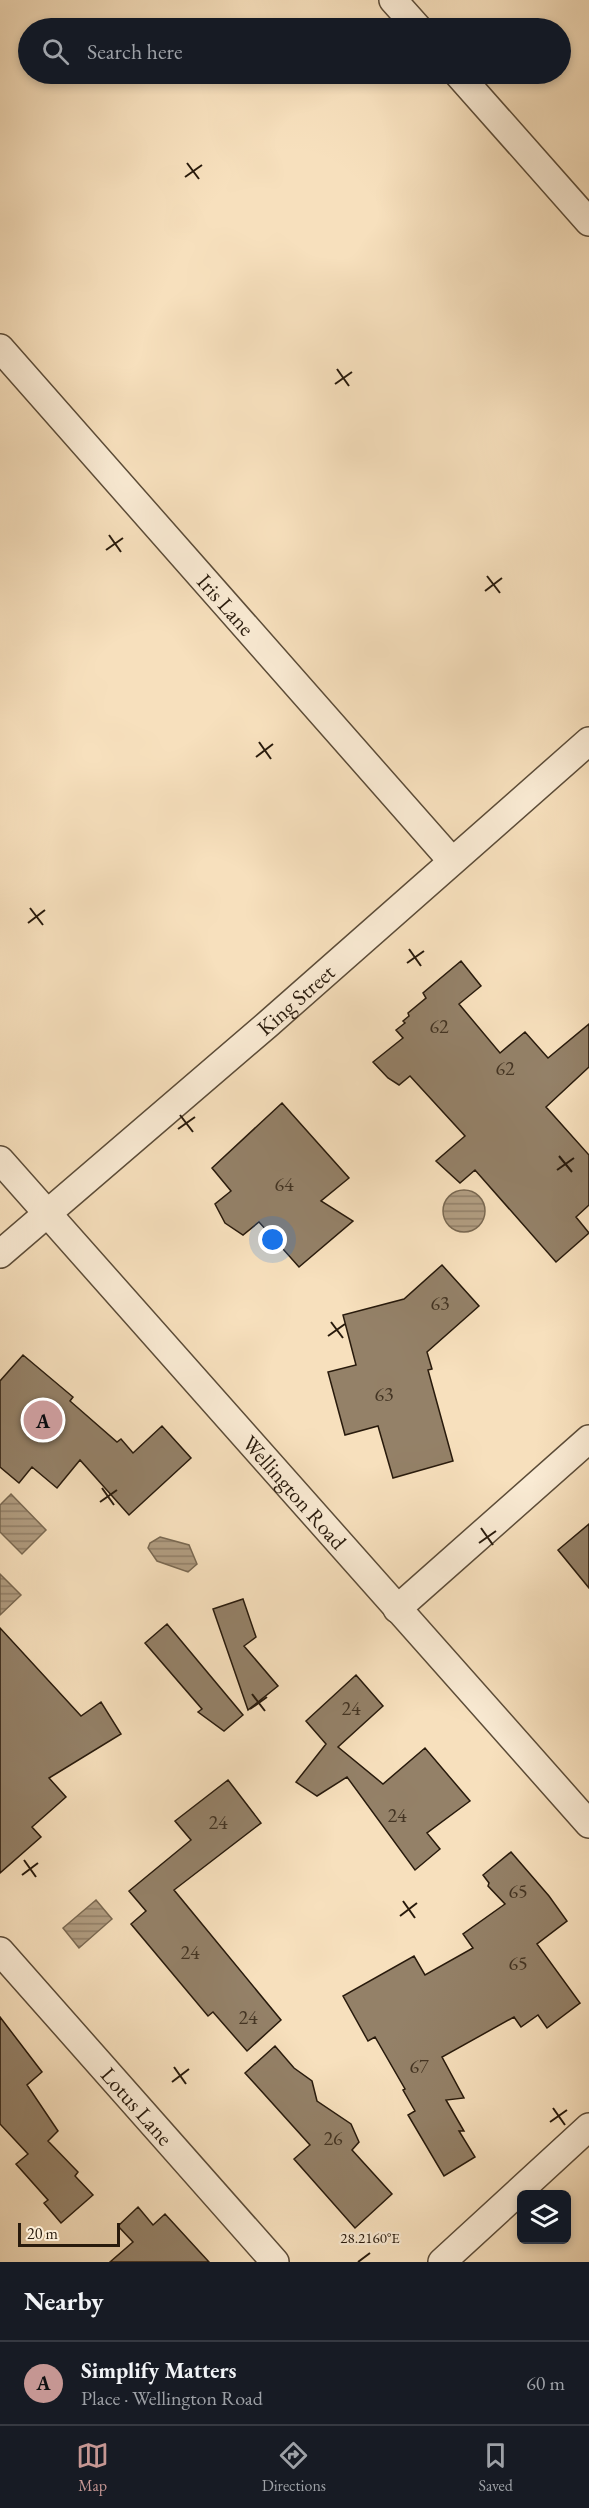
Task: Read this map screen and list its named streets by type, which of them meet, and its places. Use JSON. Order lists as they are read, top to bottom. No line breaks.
{"streets":{"street":["Iris Lane","King Street","Wellington Road","Lotus Lane"]},"crossings":[["Iris Lane","King Street"],["King Street","Wellington Road"]],"house_numbers":["62","62","64","63","63","24","24","24","65","24","65","24","67","26"],"scale_bar":"20 m","page":{"search":"Search here","pins":"A","scale":"20 m","heading":"Nearby","list":[{"mark":"A","name":"Simplify Matters","note":"Place · Wellington Road","value":"60 m"}],"nav":["Map","Directions","Saved"]},"coordinates":["28.2160°E"]}
